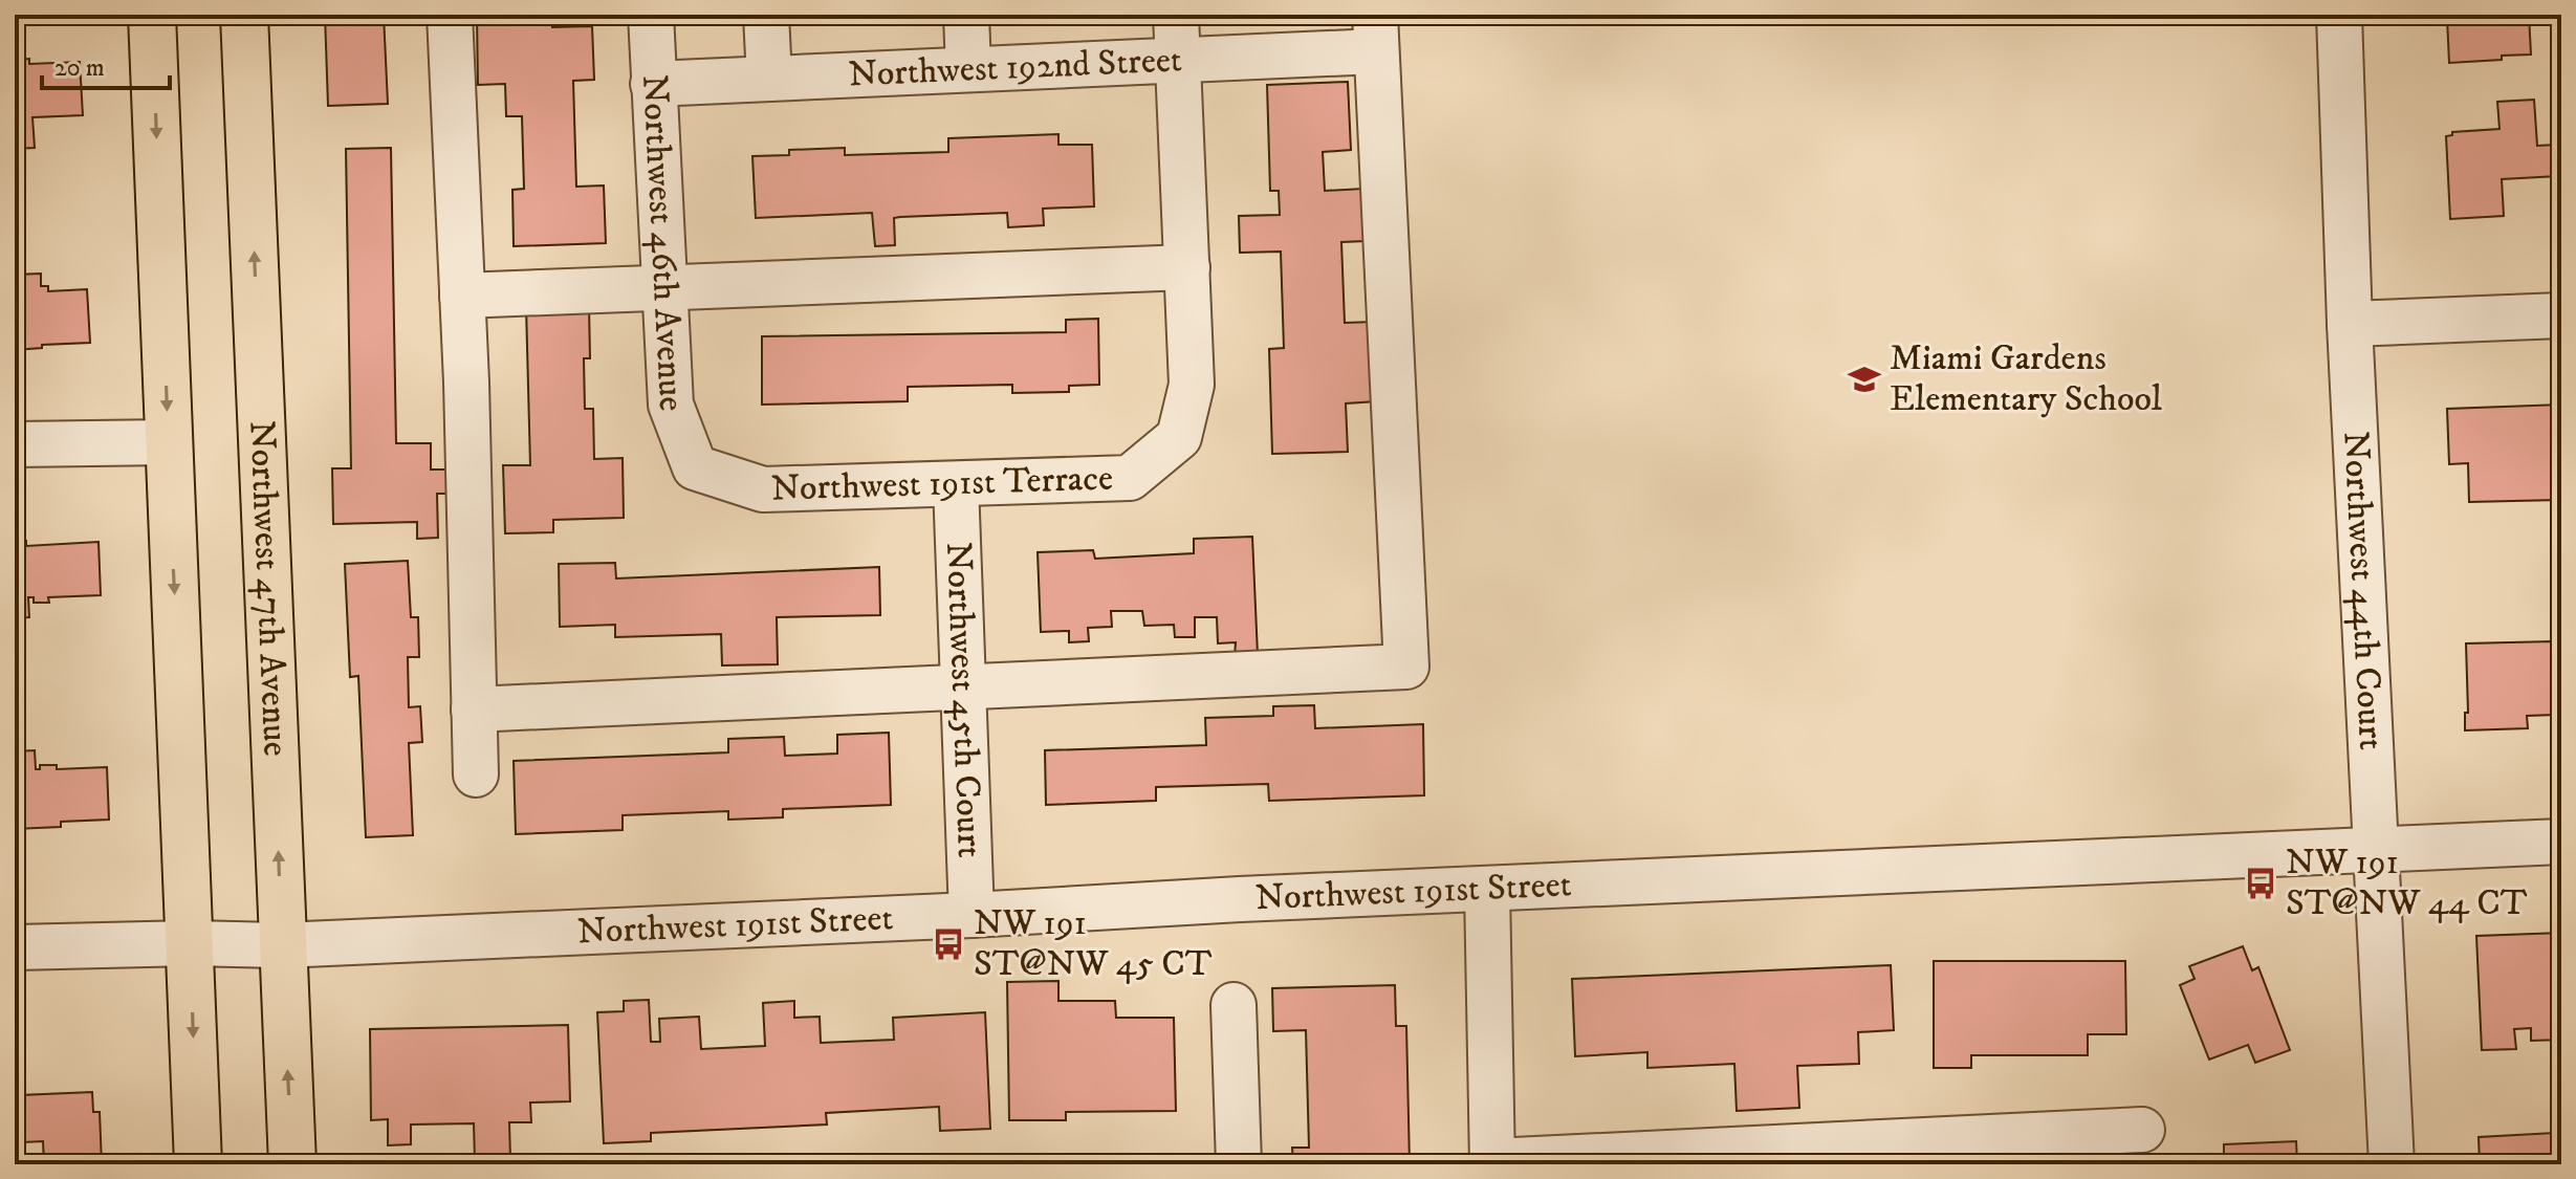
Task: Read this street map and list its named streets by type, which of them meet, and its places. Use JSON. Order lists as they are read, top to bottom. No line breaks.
{"streets":{"main road":["Northwest 47th Avenue"],"street":["Northwest 192nd Street","Northwest 46th Avenue","Northwest 191st Terrace","Northwest 44th Court","Northwest 45th Court","Northwest 191st Street"]},"crossings":[["Northwest 192nd Street","Northwest 46th Avenue"],["Northwest 46th Avenue","Northwest 191st Terrace"],["Northwest 191st Terrace","Northwest 45th Court"],["Northwest 47th Avenue","Northwest 191st Street"],["Northwest 44th Court","Northwest 191st Street"],["Northwest 45th Court","Northwest 191st Street"]],"places":{"school or university":["Miami Gardens Elementary School"],"bus stop":["NW 191 ST@NW 44 CT","NW 191 ST@NW 45 CT"]},"scale_bar":"20 m"}
